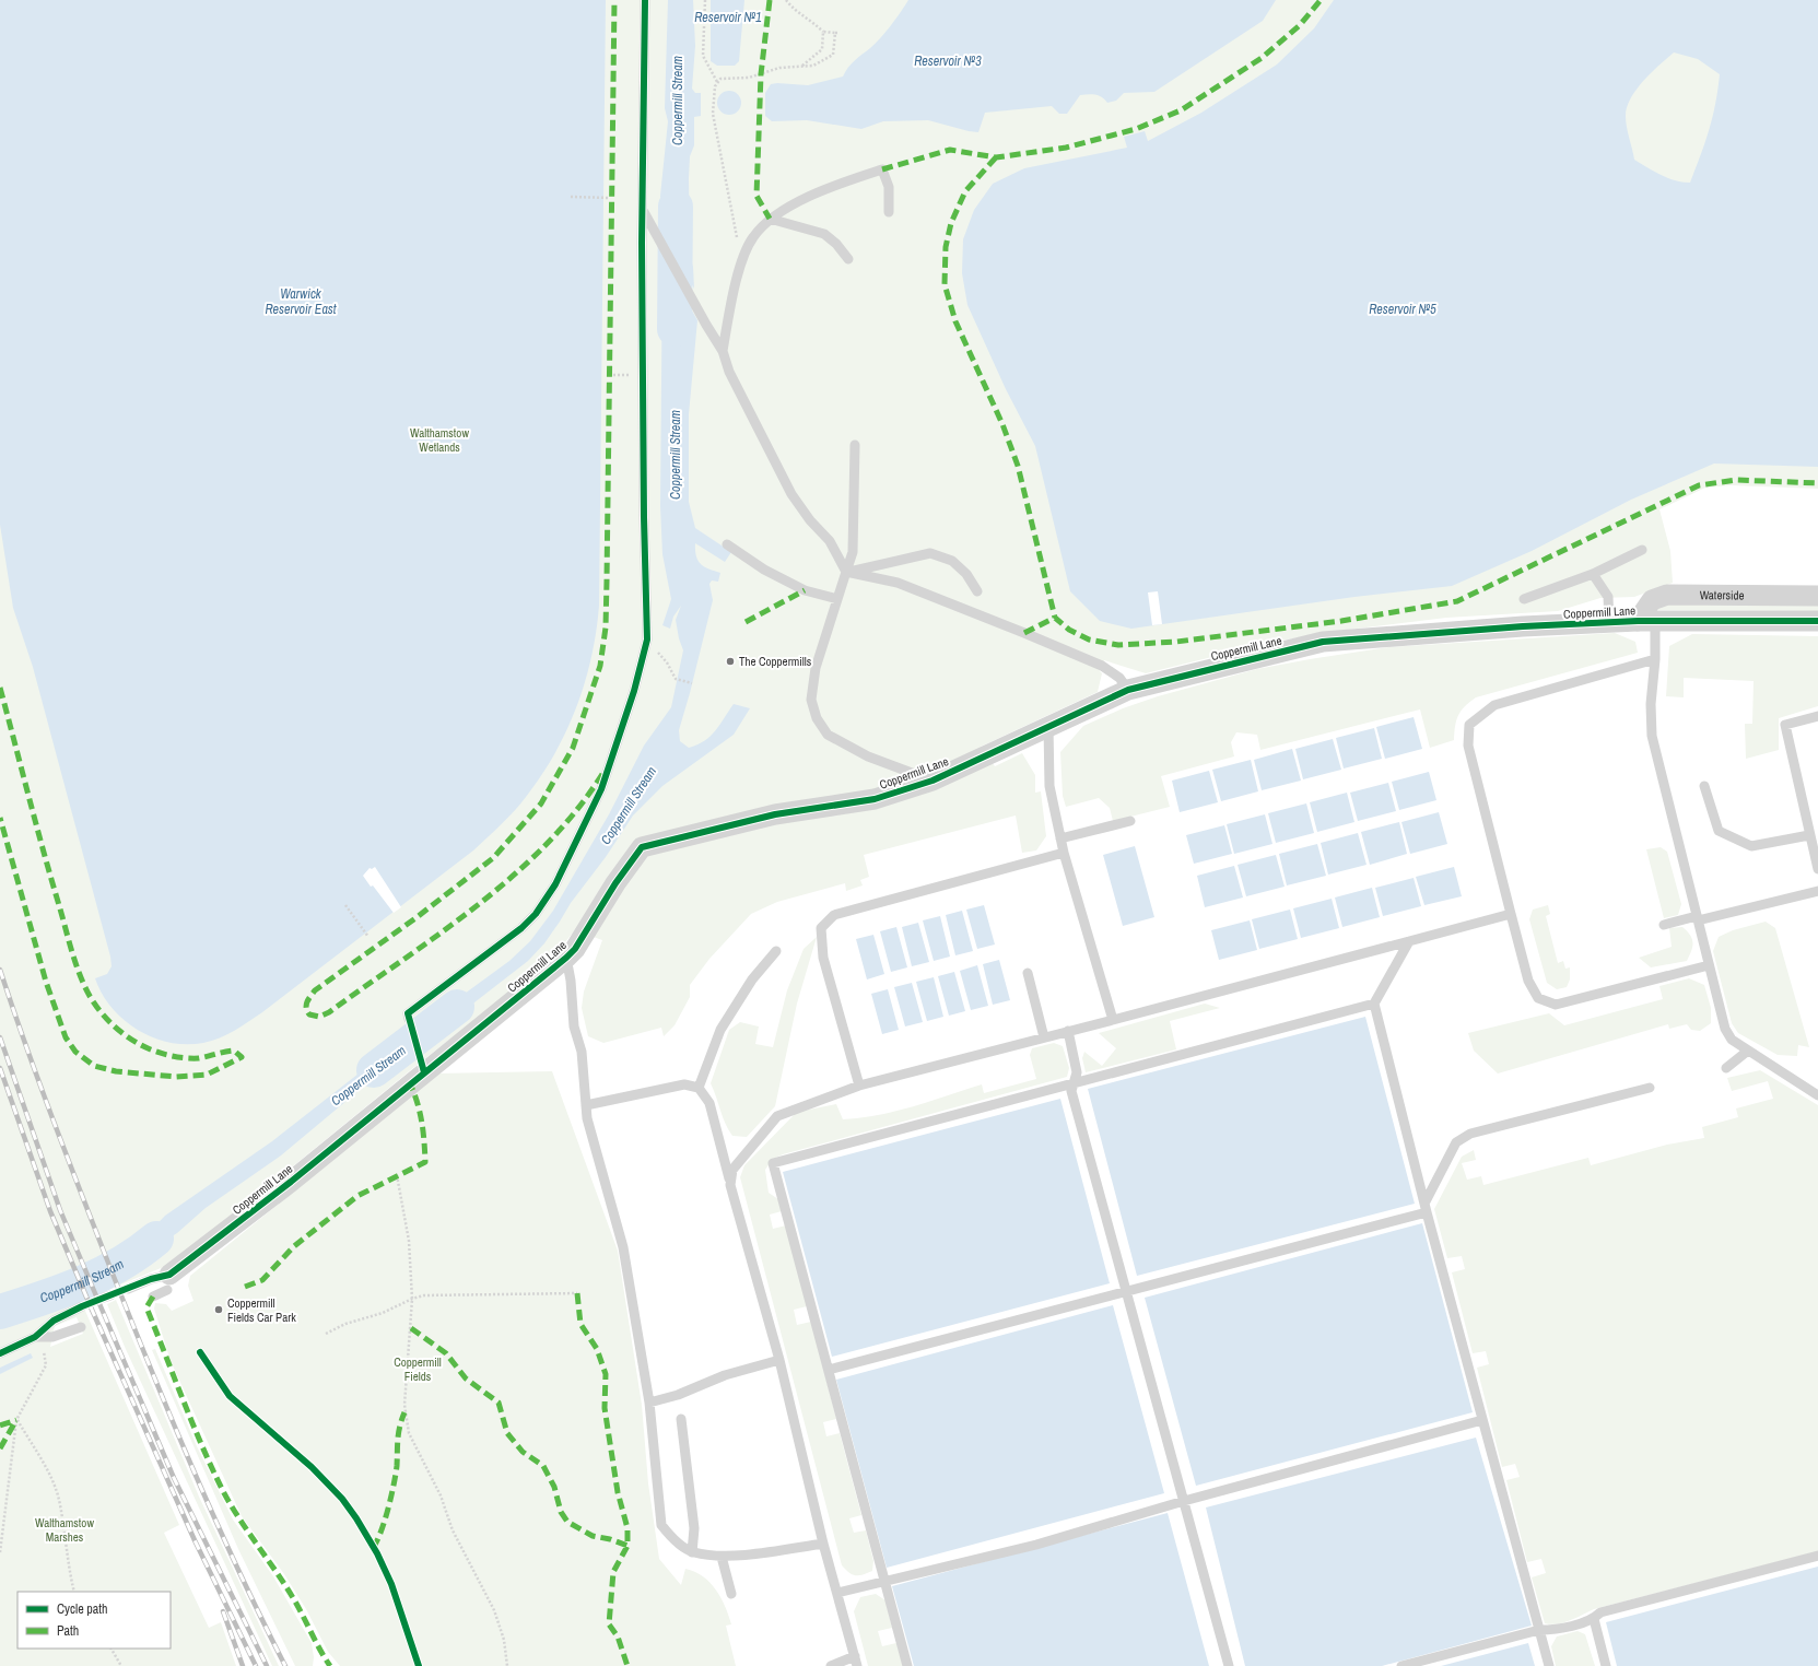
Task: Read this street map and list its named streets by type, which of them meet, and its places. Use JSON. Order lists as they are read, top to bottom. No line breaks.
{"streets":{"street":["Waterside","Coppermill Lane"]},"crossings":[["Waterside","Coppermill Lane"]],"water":["Reservoir №1","Reservoir №3","Coppermill Stream","Warwick Reservoir East","Reservoir №5"],"parks":["Walthamstow Wetlands","Coppermill Fields","Walthamstow Marshes"],"places":["The Coppermills","Coppermill Fields Car Park"],"legend":["Cycle path","Path"]}
